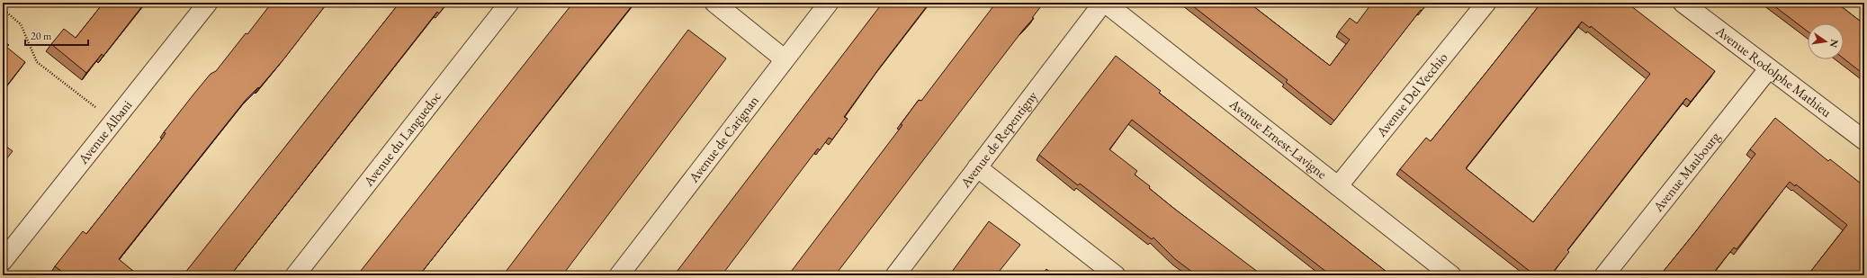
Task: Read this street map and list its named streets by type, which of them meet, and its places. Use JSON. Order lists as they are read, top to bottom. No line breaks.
{"streets":{"street":["Avenue Rodolphe Mathieu","Avenue Del Vecchio","Avenue Albani","Avenue du Languedoc","Avenue de Carignan","Avenue de Repentigny","Avenue Ernest-Lavigne","Avenue Maubourg"]},"crossings":[["Avenue Rodolphe Mathieu","Avenue Maubourg"],["Avenue Del Vecchio","Avenue Ernest-Lavigne"],["Avenue de Repentigny","Avenue Ernest-Lavigne"]],"scale_bar":"20 m","north":"right"}
